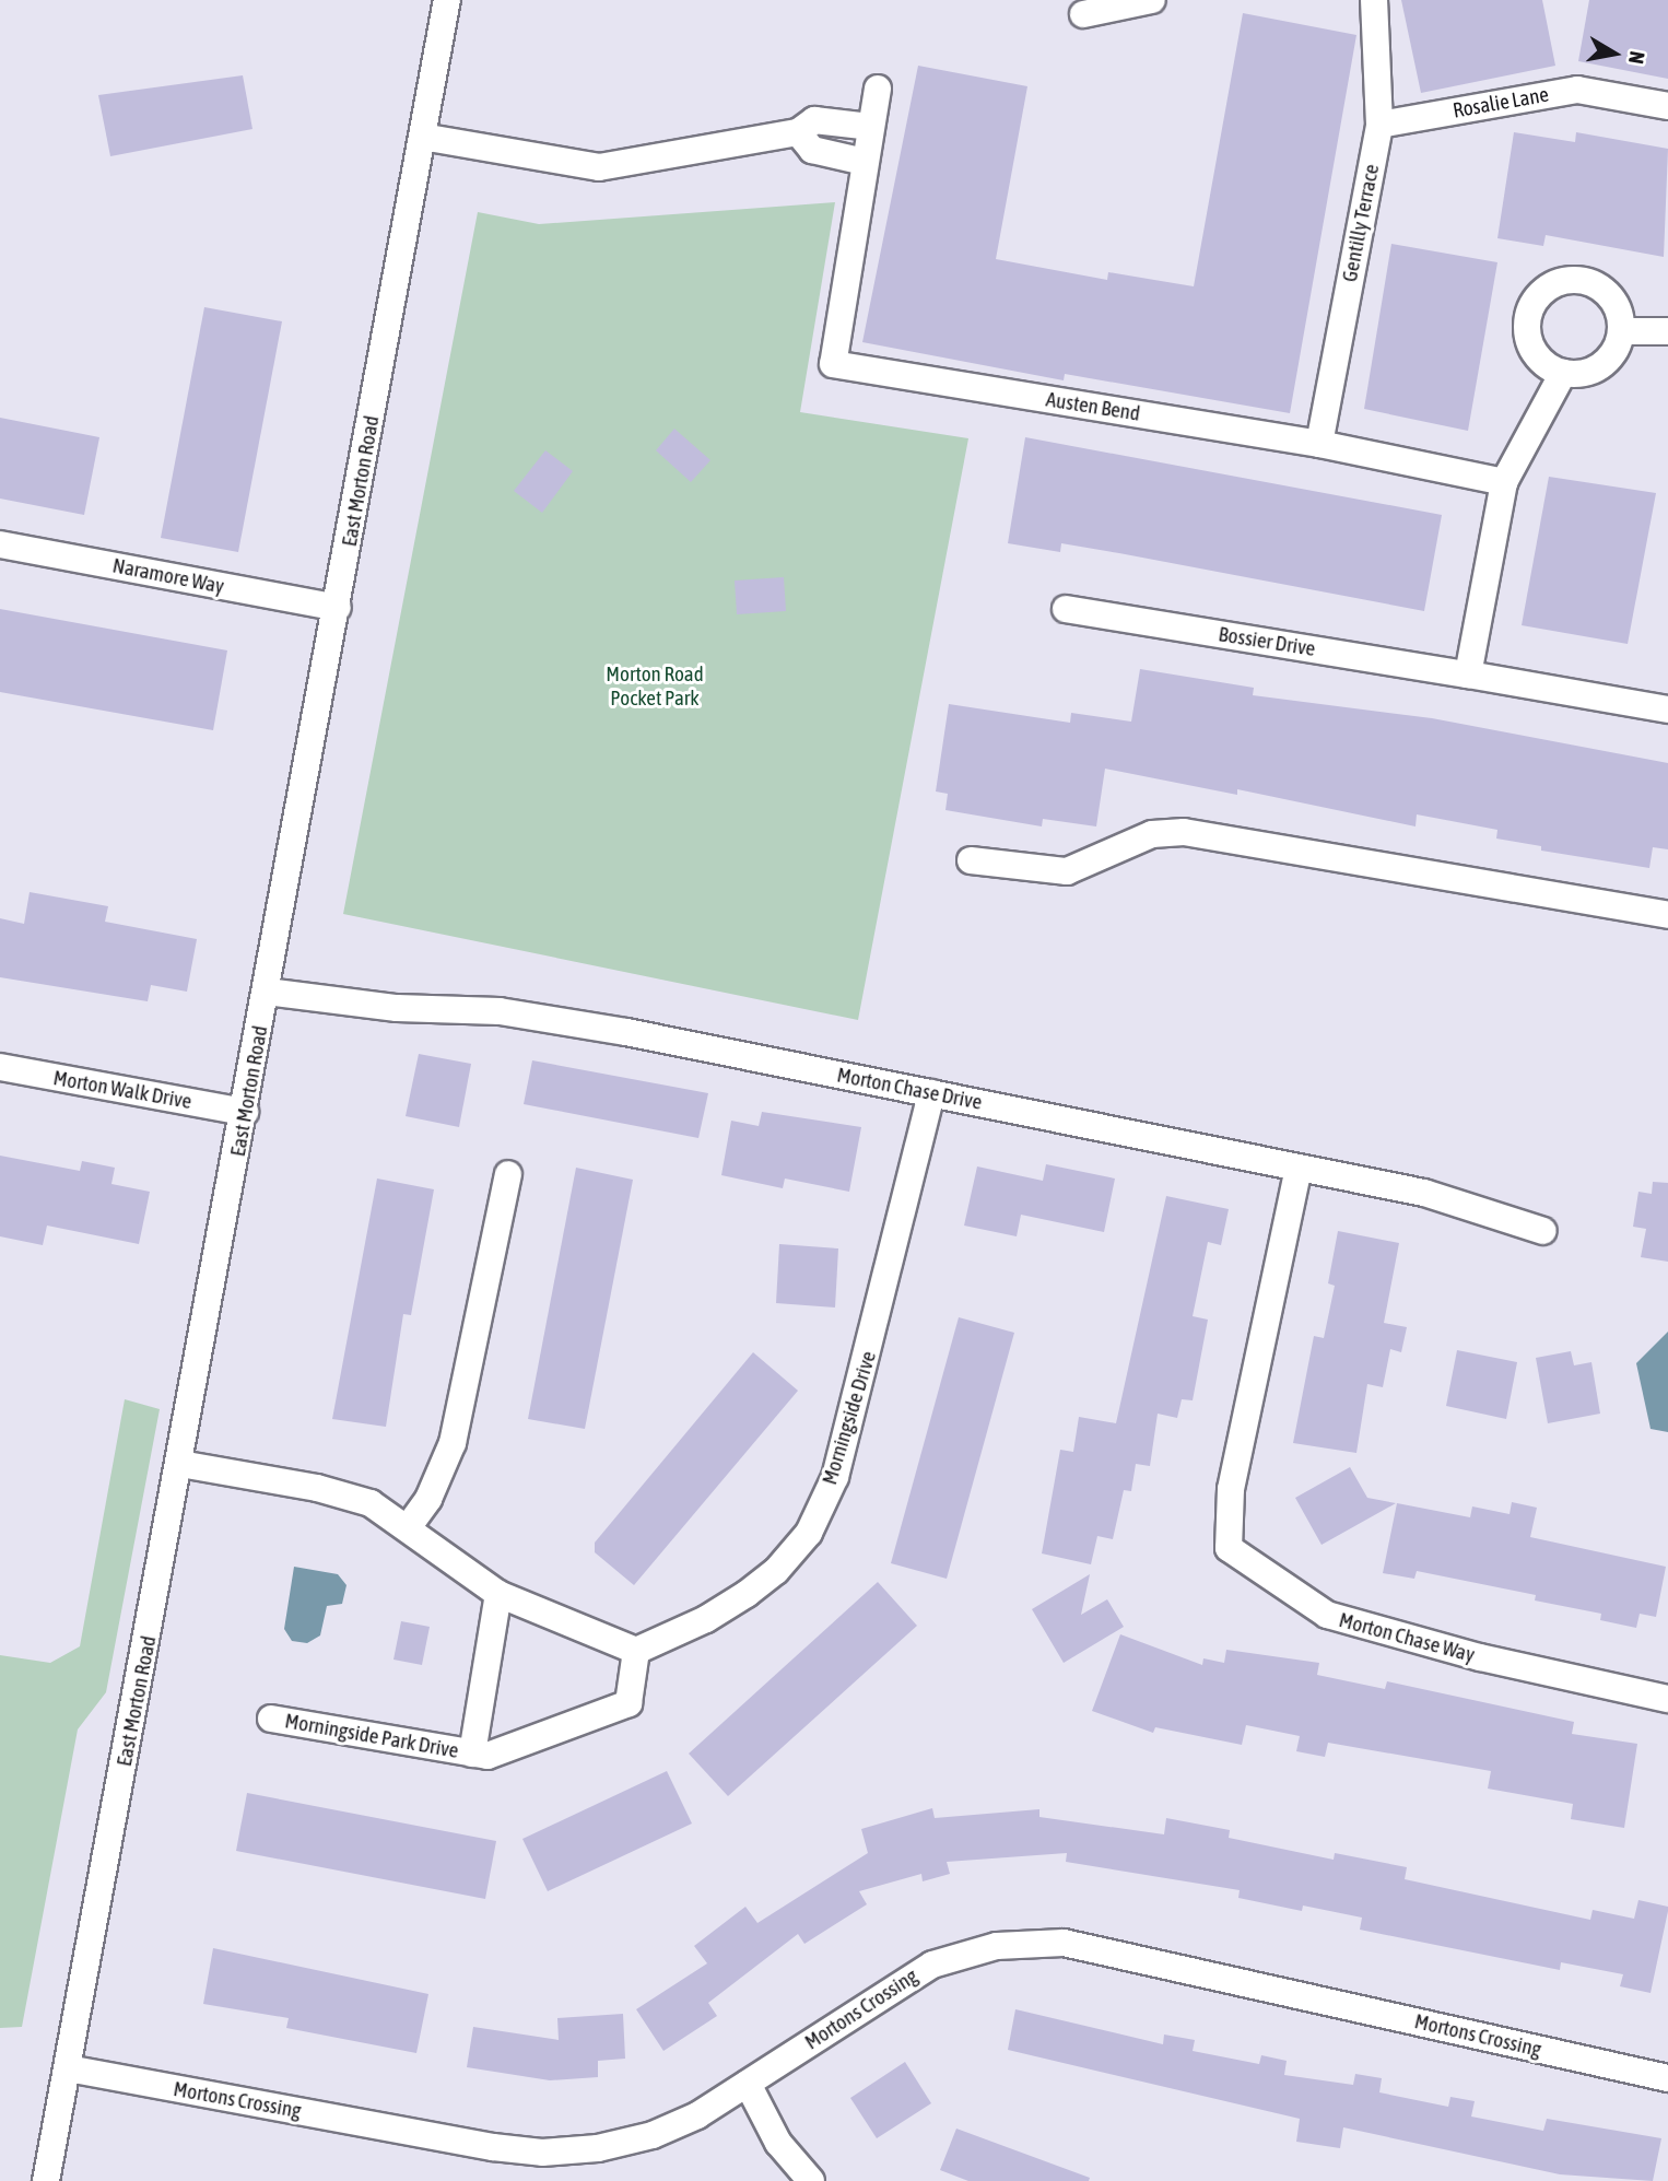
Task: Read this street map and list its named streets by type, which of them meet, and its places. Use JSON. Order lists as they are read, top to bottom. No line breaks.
{"streets":{"street":["Rosalie Lane","Gentilly Terrace","Austen Bend","East Morton Road","Naramore Way","Bossier Drive","Morton Chase Drive","Morton Walk Drive","Morningside Drive","Morton Chase Way","Morningside Park Drive","Mortons Crossing"]},"crossings":[["Rosalie Lane","Gentilly Terrace"],["Gentilly Terrace","Austen Bend"],["East Morton Road","Naramore Way"],["East Morton Road","Morton Chase Drive"],["East Morton Road","Morton Walk Drive"],["East Morton Road","Mortons Crossing"],["Morton Chase Drive","Morningside Drive"],["Morton Chase Drive","Morton Chase Way"],["Morningside Drive","Morningside Park Drive"]],"parks":["Morton Road Pocket Park"],"north":"right"}
